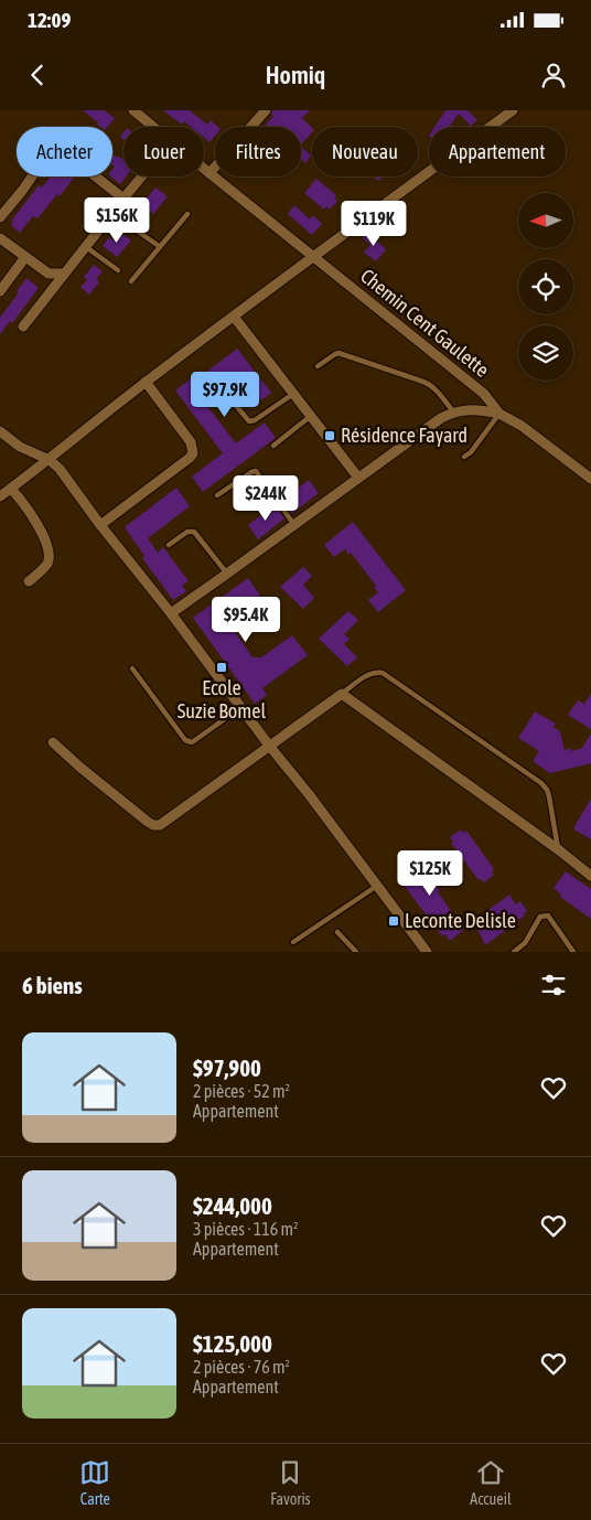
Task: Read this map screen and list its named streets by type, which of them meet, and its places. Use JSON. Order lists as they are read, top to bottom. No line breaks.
{"streets":{"street":["Chemin Cent Gaulette"]},"places":{"transit":["Résidence Fayard","Ecole Suzie Bomel","Leconte Delisle"]},"north":"left","page":{"status":"12:09","header":"Homiq","chip":["Acheter","Louer","Filtres","Nouveau","Appartement"],"price":["$156K","$119K","$97.9K","$244K","$95.4K","$125K"],"heading":"6 biens","list":[{"name":"$97,900","note":"2 pièces · 52 m² · Appartement"},{"name":"$244,000","note":"3 pièces · 116 m² · Appartement"},{"name":"$125,000","note":"2 pièces · 76 m² · Appartement"}],"tabs":["Carte","Favoris","Accueil"]}}
